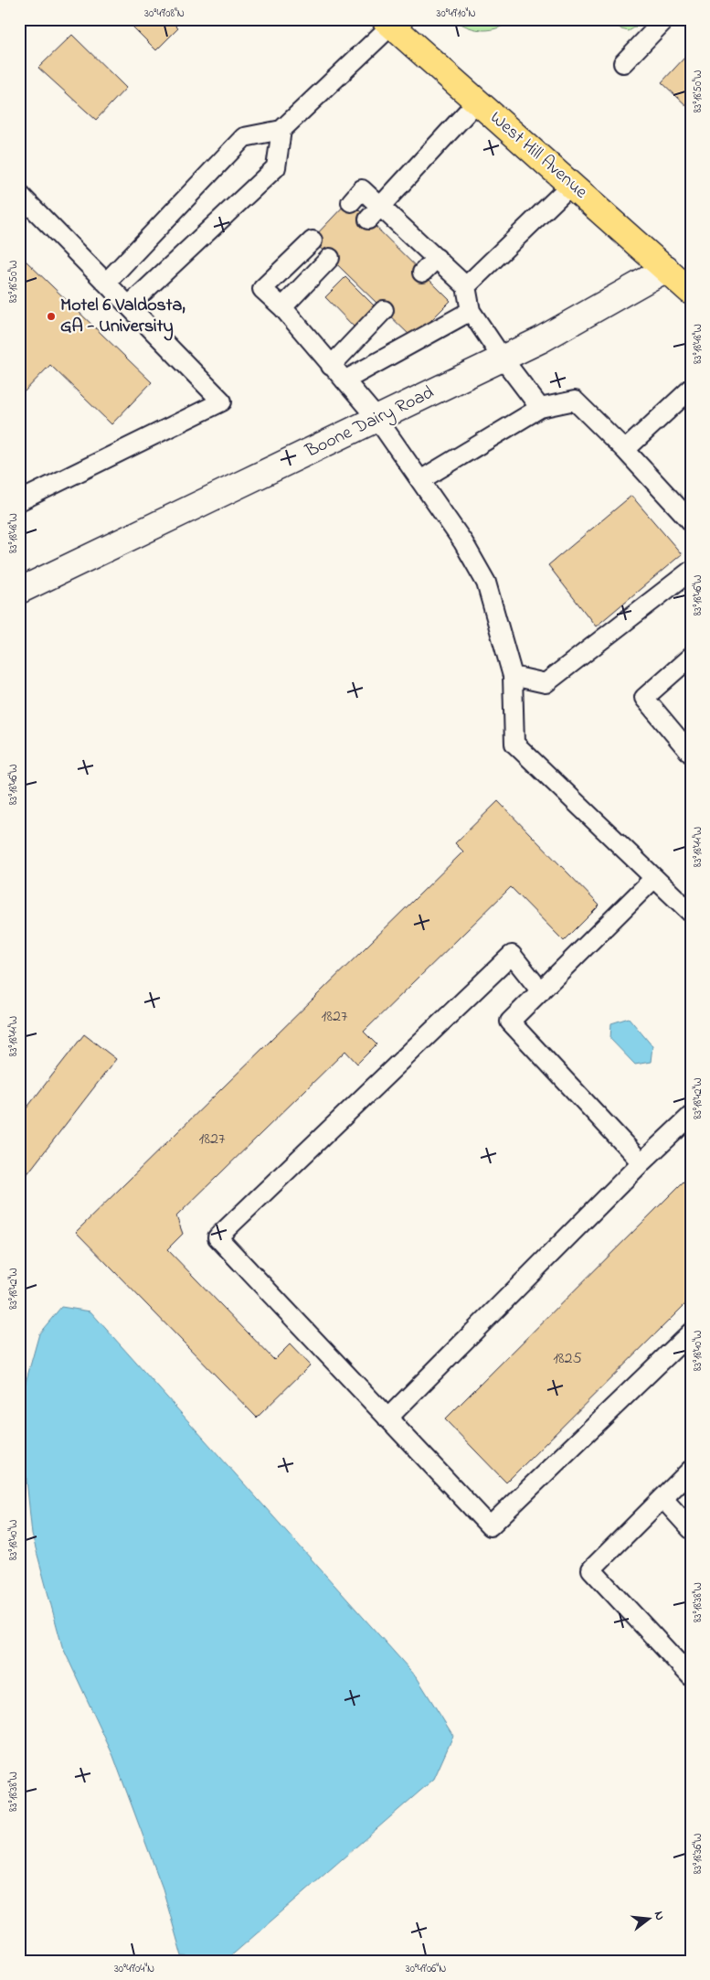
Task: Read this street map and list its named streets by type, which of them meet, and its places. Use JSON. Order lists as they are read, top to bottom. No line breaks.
{"streets":{"highway":["West Hill Avenue"],"street":["Boone Dairy Road"]},"crossings":[["West Hill Avenue","Boone Dairy Road"]],"places":["Motel 6 Valdosta, GA - University"],"house_numbers":["1827","1827","1825"],"north":"right","coordinates":["30°49'08\"N","30°49'10\"N","83°18'50\"W","83°18'48\"W","83°18'46\"W","83°18'44\"W","83°18'42\"W","83°18'40\"W","83°18'38\"W","83°18'36\"W","30°49'04\"N","30°49'06\"N"]}
